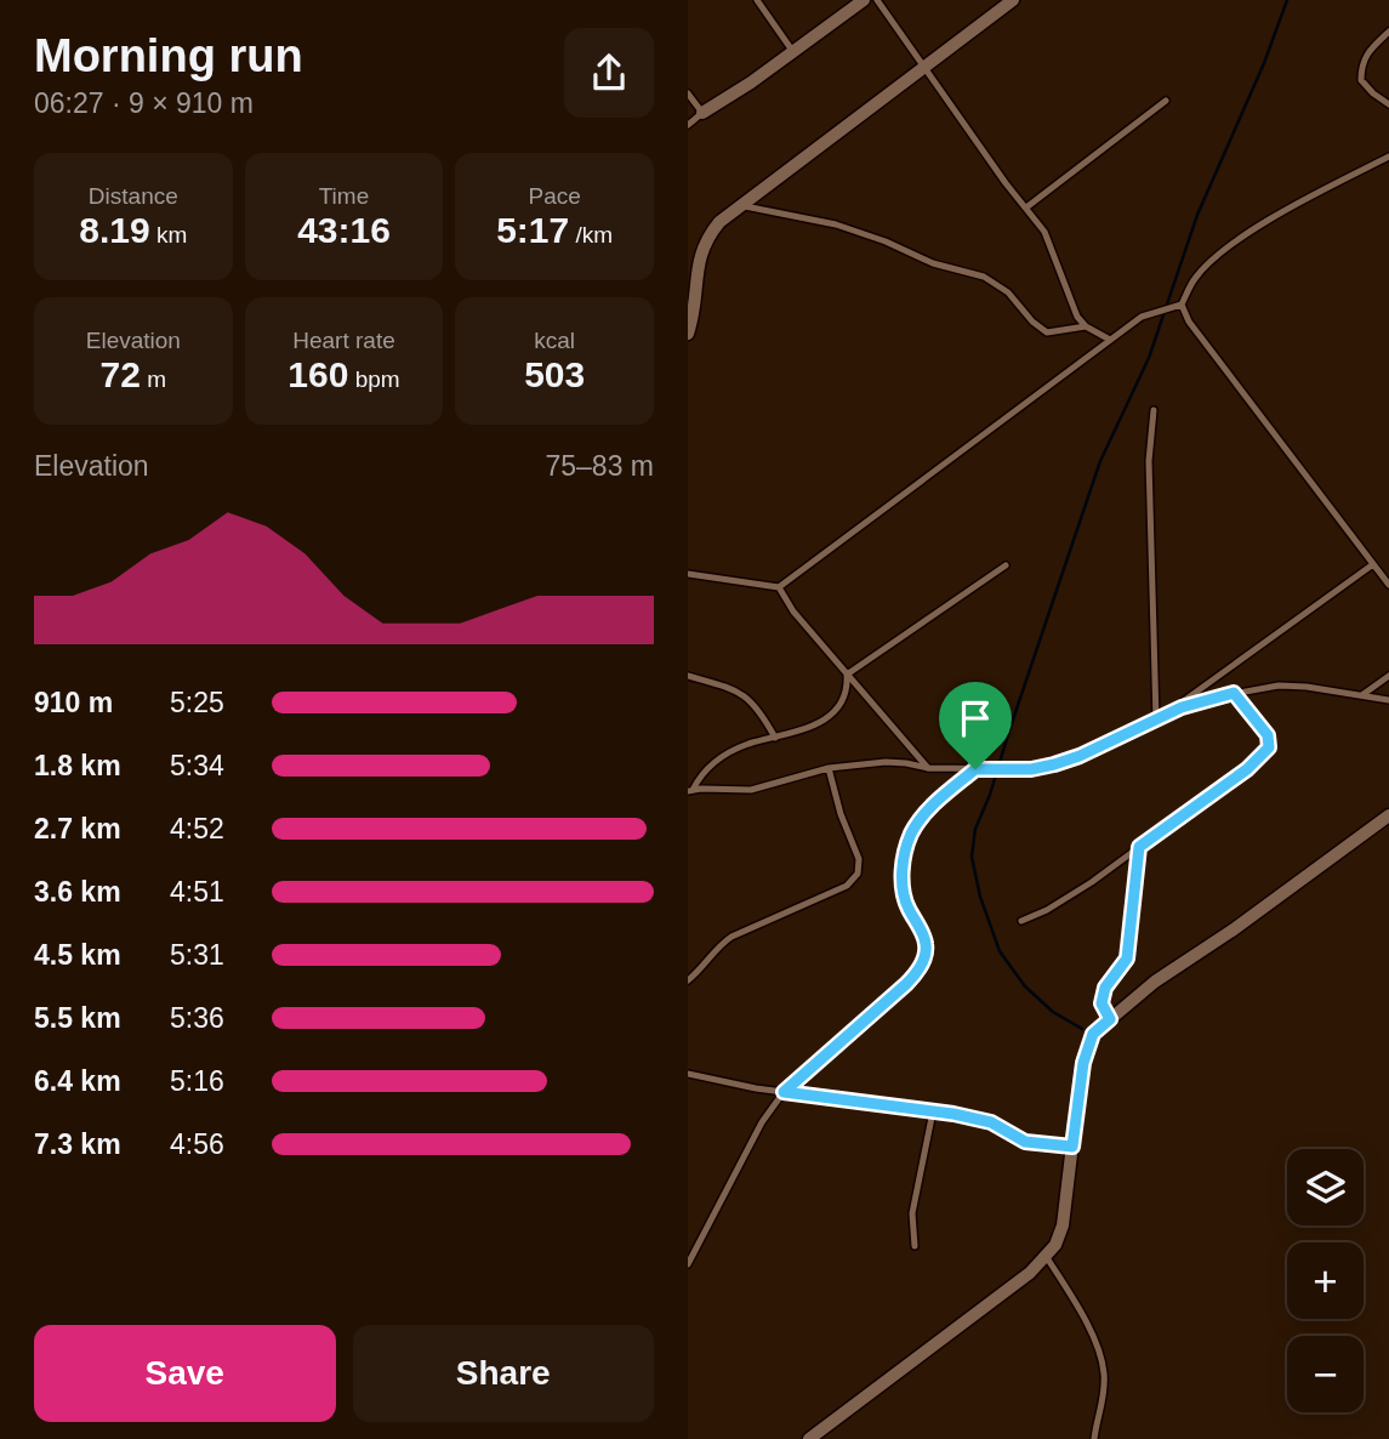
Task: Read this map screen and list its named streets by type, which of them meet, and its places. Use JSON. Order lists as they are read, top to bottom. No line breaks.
{"page":{"heading":["Morning run","06:27 · 9 × 910 m"],"stats":[["Distance","8.19 km"],["Time","43:16"],["Pace","5:17 /km"],["Elevation","72 m"],["Heart rate","160 bpm"],["kcal","503"]],"chart":["Elevation","75–83 m"],"list":[{"name":"910 m","note":"5:25"},{"name":"1.8 km","note":"5:34"},{"name":"2.7 km","note":"4:52"},{"name":"3.6 km","note":"4:51"},{"name":"4.5 km","note":"5:31"},{"name":"5.5 km","note":"5:36"},{"name":"6.4 km","note":"5:16"},{"name":"7.3 km","note":"4:56"}],"map_buttons":["+","−"],"buttons":["Save","Share"]}}
